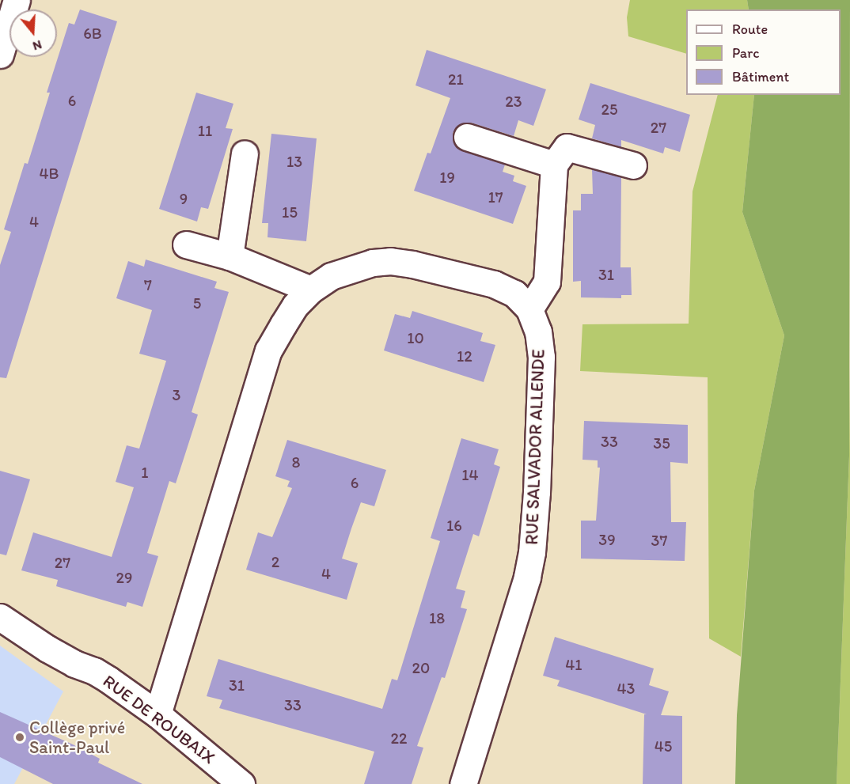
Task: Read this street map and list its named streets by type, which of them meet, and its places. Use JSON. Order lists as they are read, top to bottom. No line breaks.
{"streets":{"street":["RUE SALVADOR ALLENDE","RUE DE ROUBAIX"]},"crossings":[["RUE SALVADOR ALLENDE","RUE DE ROUBAIX"]],"places":["Collège privé Saint-Paul"],"house_numbers":["6B","21","6","23","25","27","11","13","4B","19","17","9","15","4","31","7","5","10","12","3","33","35","8","1","14","6","16","39","37","2","27","4","29","18","41","20","31","43","33","22","45"],"legend":["Route","Parc","Bâtiment"],"north":"bottom"}
